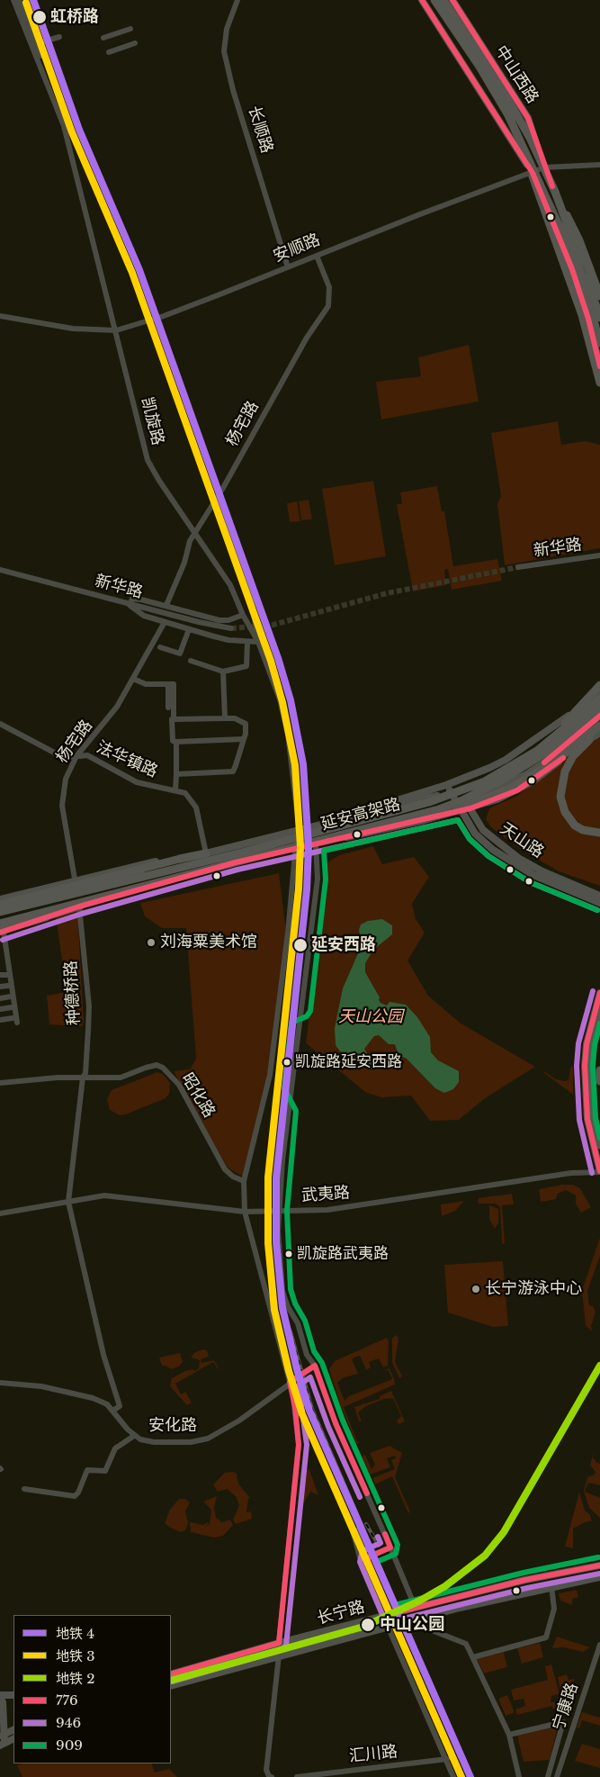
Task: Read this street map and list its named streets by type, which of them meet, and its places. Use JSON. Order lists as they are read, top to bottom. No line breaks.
{"streets":{"highway":["延安高架路"],"main road":["中山西路","天山路","长宁路"],"street":["长顺路","安顺路","凯旋路","杨宅路","新华路","法华镇路","种德桥路","昭化路","武夷路","安化路","宁康路","汇川路"]},"crossings":[["中山西路","安顺路"],["长顺路","安顺路"],["安顺路","凯旋路"],["安顺路","杨宅路"],["凯旋路","杨宅路"],["凯旋路","昭化路"],["凯旋路","武夷路"],["凯旋路","安化路"],["凯旋路","长宁路"],["凯旋路","汇川路"],["杨宅路","法华镇路"],["种德桥路","昭化路"],["种德桥路","武夷路"],["种德桥路","安化路"]],"parks":["天山公园"],"places":["虹桥路","刘海粟美术馆","延安西路","凯旋路延安西路","凯旋路武夷路","长宁游泳中心","中山公园"],"lines":["metro line 4","transit line 776","metro line 3","transit line 946","transit line 909","metro line 2"],"legend":["地铁 4","地铁 3","地铁 2","776","946","909"]}
